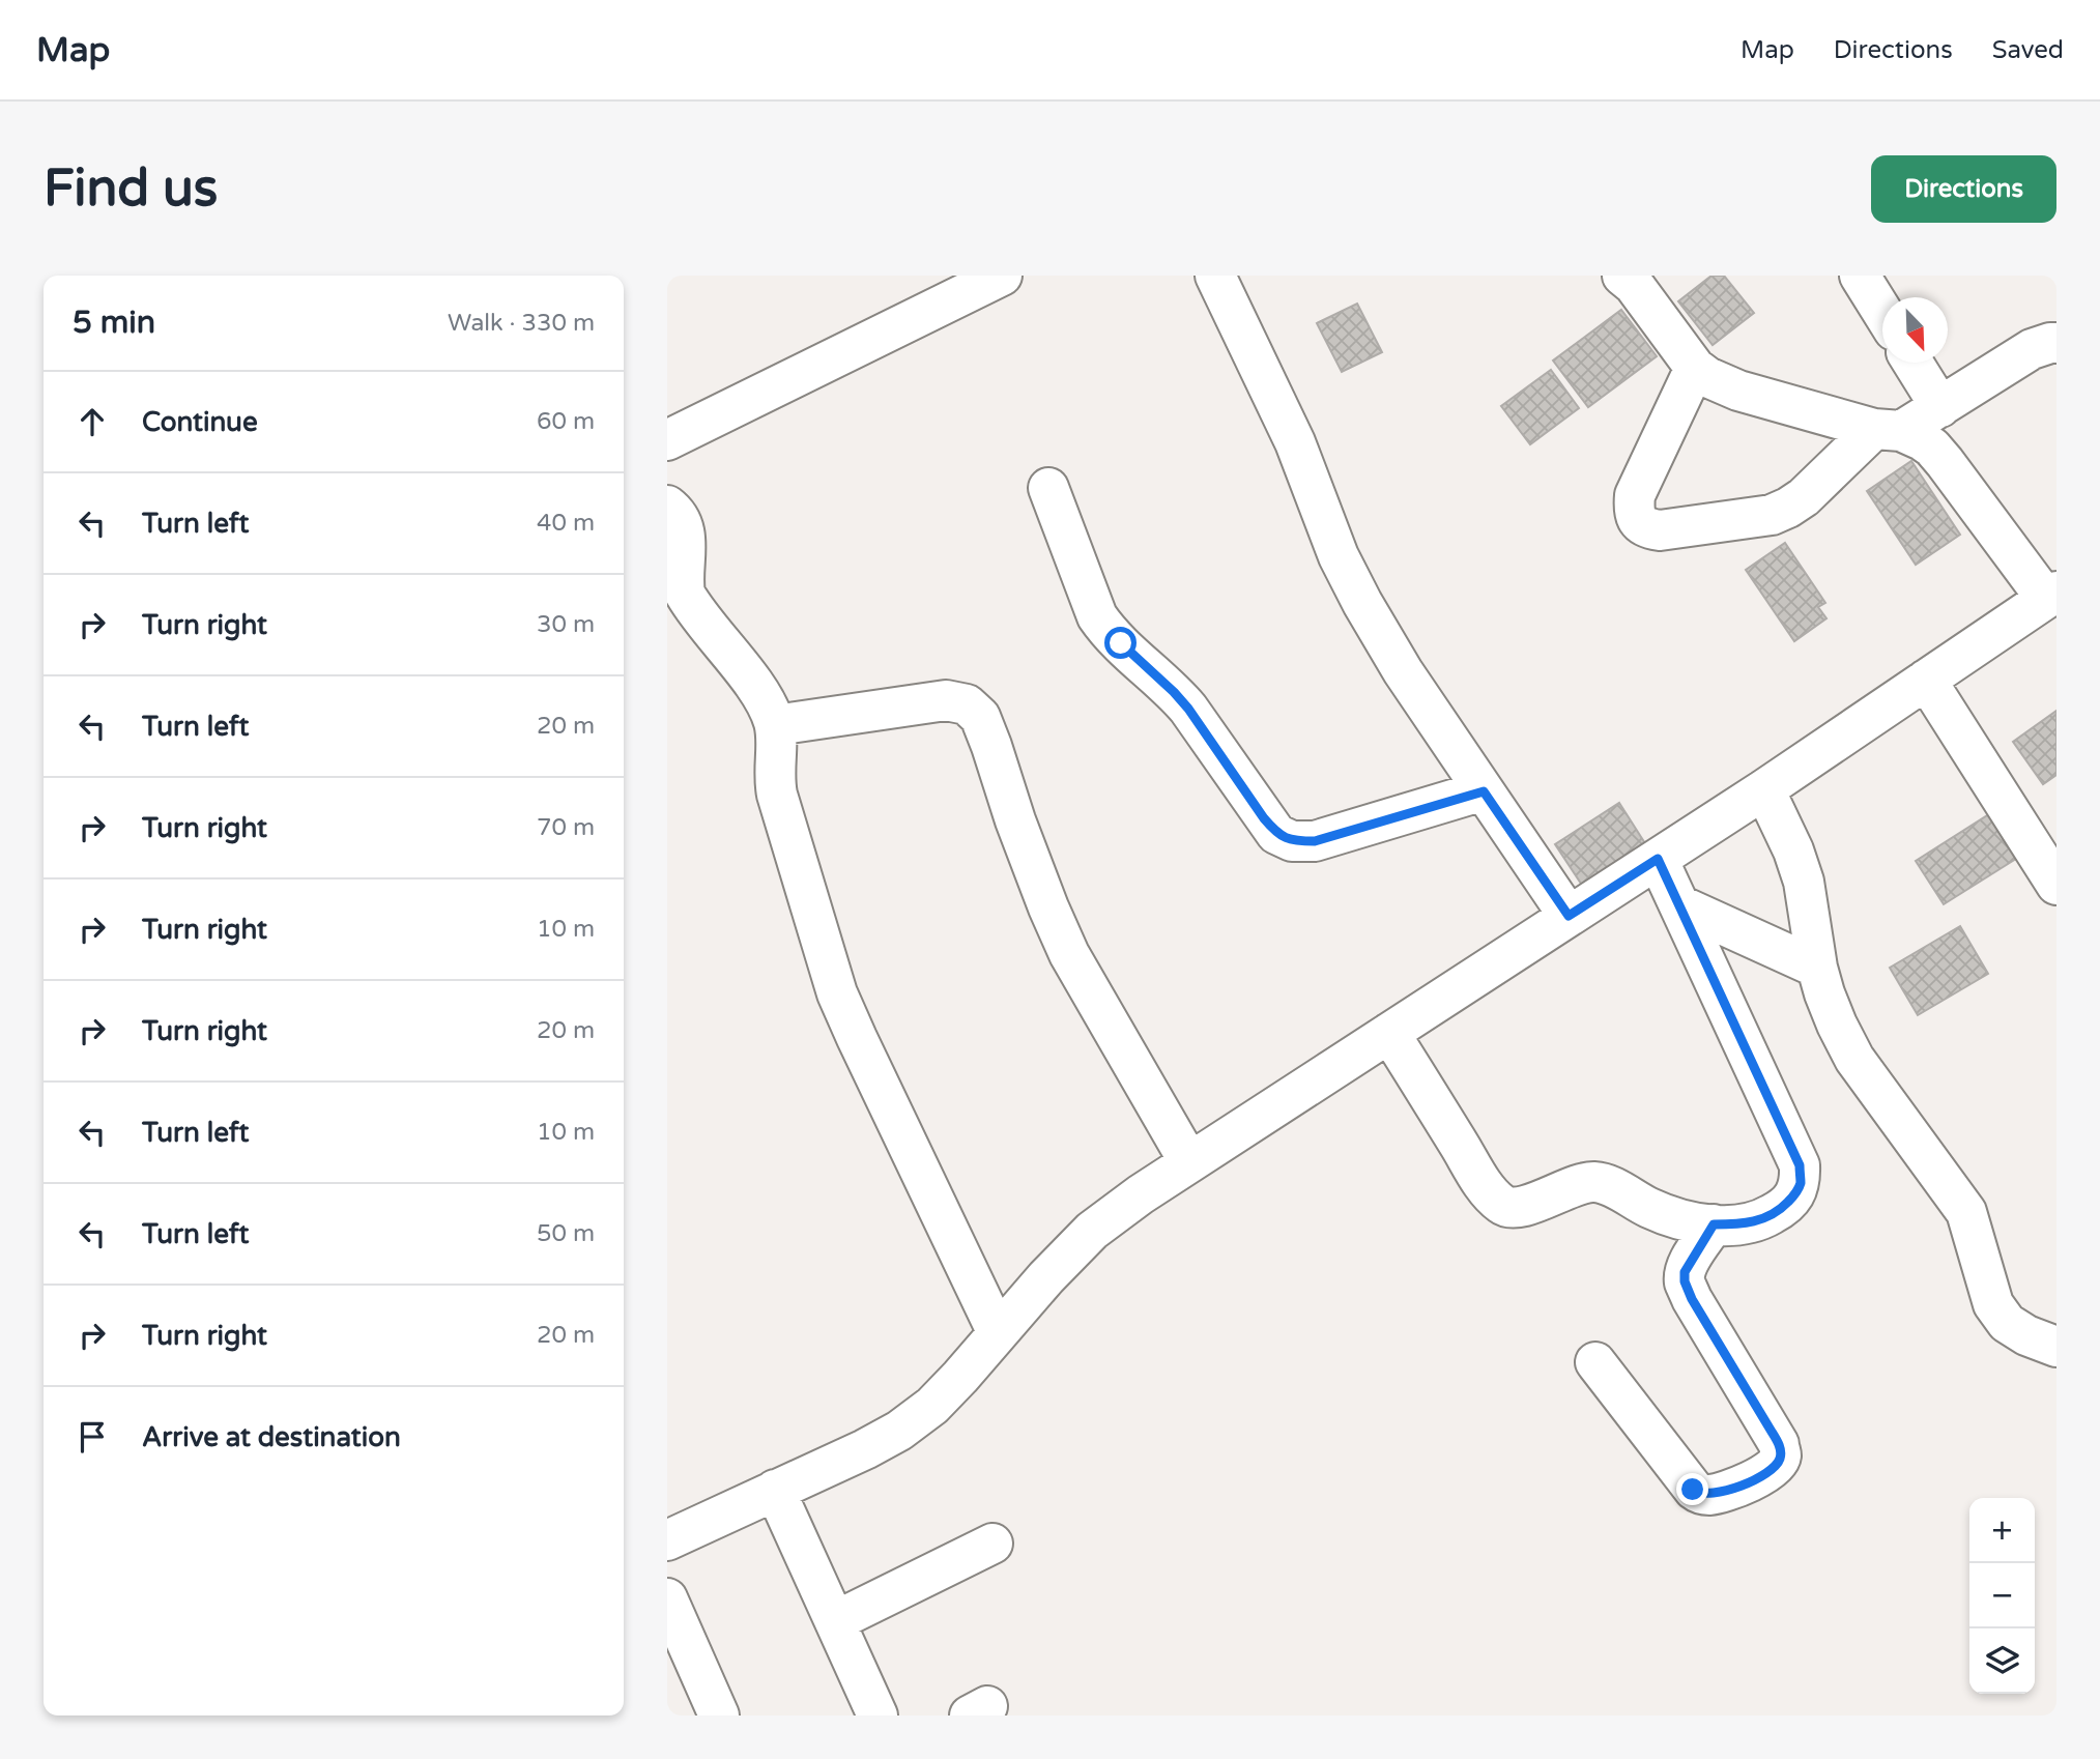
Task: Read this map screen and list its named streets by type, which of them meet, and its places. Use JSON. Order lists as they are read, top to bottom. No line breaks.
{"north":"bottom right","page":{"header":"Map","nav":["Map","Directions","Saved"],"buttons":"Directions","title":"Find us","heading":["5 min","Walk · 330 m"],"list":[["Continue","60 m"],["Turn left","40 m"],["Turn right","30 m"],["Turn left","20 m"],["Turn right","70 m"],["Turn right","10 m"],["Turn right","20 m"],["Turn left","10 m"],["Turn left","50 m"],["Turn right","20 m"],"Arrive at destination"],"map_buttons":["+","−"]}}
